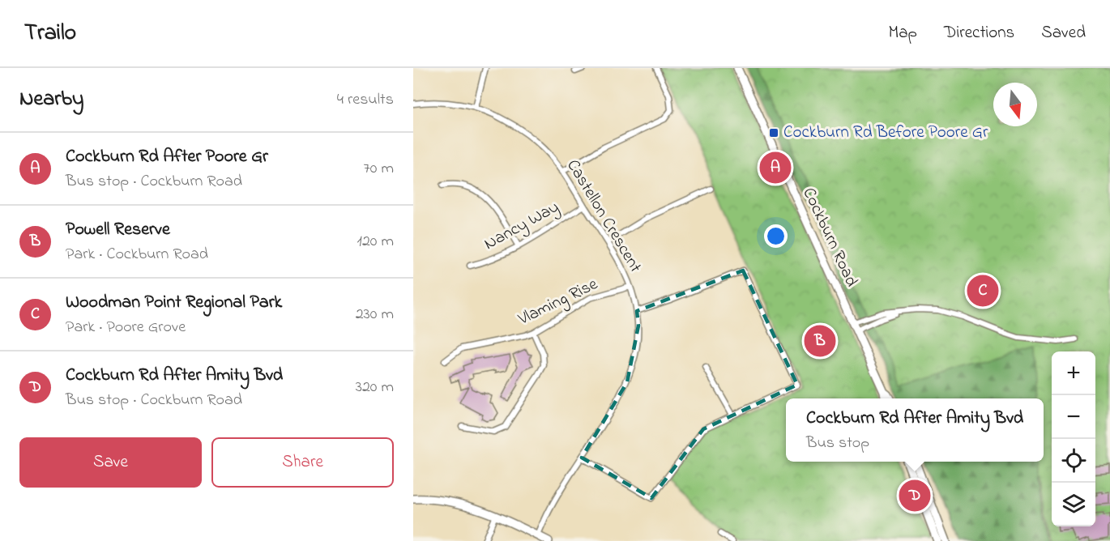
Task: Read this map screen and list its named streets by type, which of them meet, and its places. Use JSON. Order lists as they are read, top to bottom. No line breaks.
{"streets":{"main road":["Cockburn Road"],"street":["Castellon Crescent","Nancy Way","Vlaming Rise"]},"crossings":[["Castellon Crescent","Nancy Way"],["Castellon Crescent","Vlaming Rise"]],"places":{"transit":["Cockburn Rd Before Poore Gr"]},"north":"bottom","page":{"header":"Trailo","nav":["Map","Directions","Saved"],"heading":["Nearby","4 results"],"list":[{"mark":"A","name":"Cockburn Rd After Poore Gr","note":"Bus stop · Cockburn Road","value":"70 m"},{"mark":"B","name":"Powell Reserve","note":"Park · Cockburn Road","value":"120 m"},{"mark":"C","name":"Woodman Point Regional Park","note":"Park · Poore Grove","value":"230 m"},{"mark":"D","name":"Cockburn Rd After Amity Bvd","note":"Bus stop · Cockburn Road","value":"320 m"}],"pins":["A","C","B","D"],"map_buttons":["+","−"],"popup":["Cockburn Rd After Amity Bvd","Bus stop"],"buttons":["Save","Share"]}}
